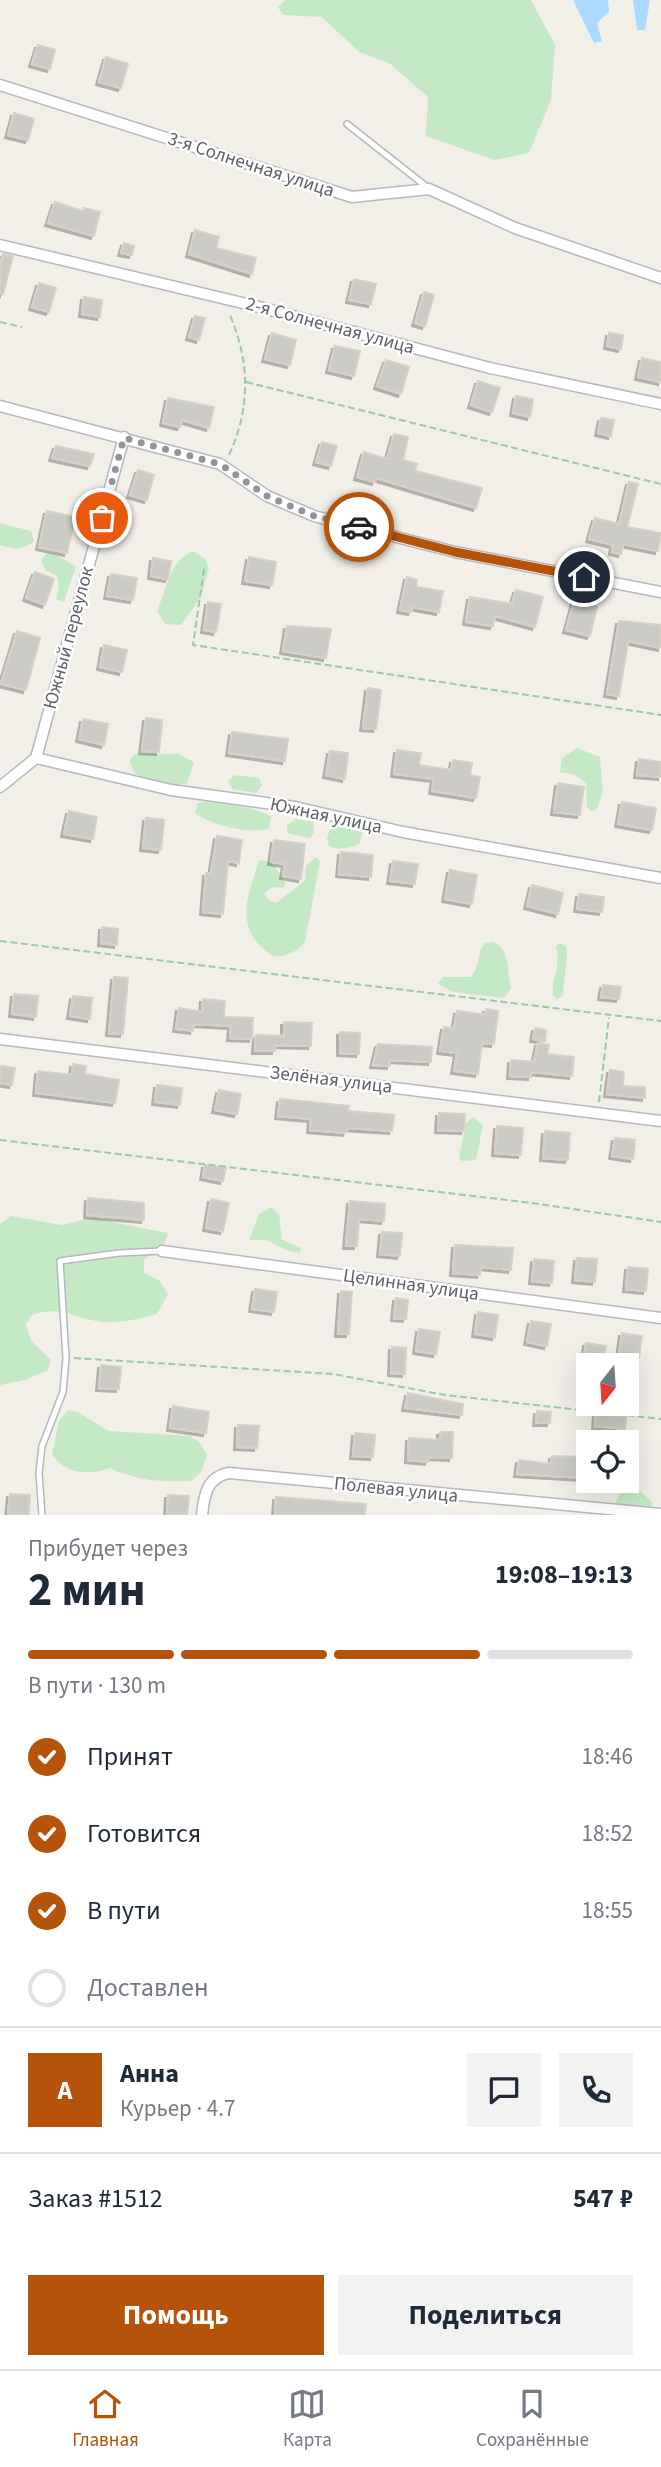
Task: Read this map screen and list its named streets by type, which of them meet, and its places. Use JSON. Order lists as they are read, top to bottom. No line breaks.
{"streets":{"street":["3-я Солнечная улица","2-я Солнечная улица","Южный переулок","Южная улица","Зелёная улица","Целинная улица","Полевая улица"]},"crossings":[["Южный переулок","Южная улица"]],"north":"bottom","page":{"heading":["2 мин","Прибудет через","19:08–19:13"],"panel":["Анна","Курьер · 4.7","Заказ #1512","547 ₽"],"bar":"В пути · 130 m","list":[["Принят","18:46"],["Готовится","18:52"],["В пути","18:55"],"Доставлен"],"round":"А","buttons":["Помощь","Поделиться"],"tabs":["Главная","Карта","Сохранённые"]}}
